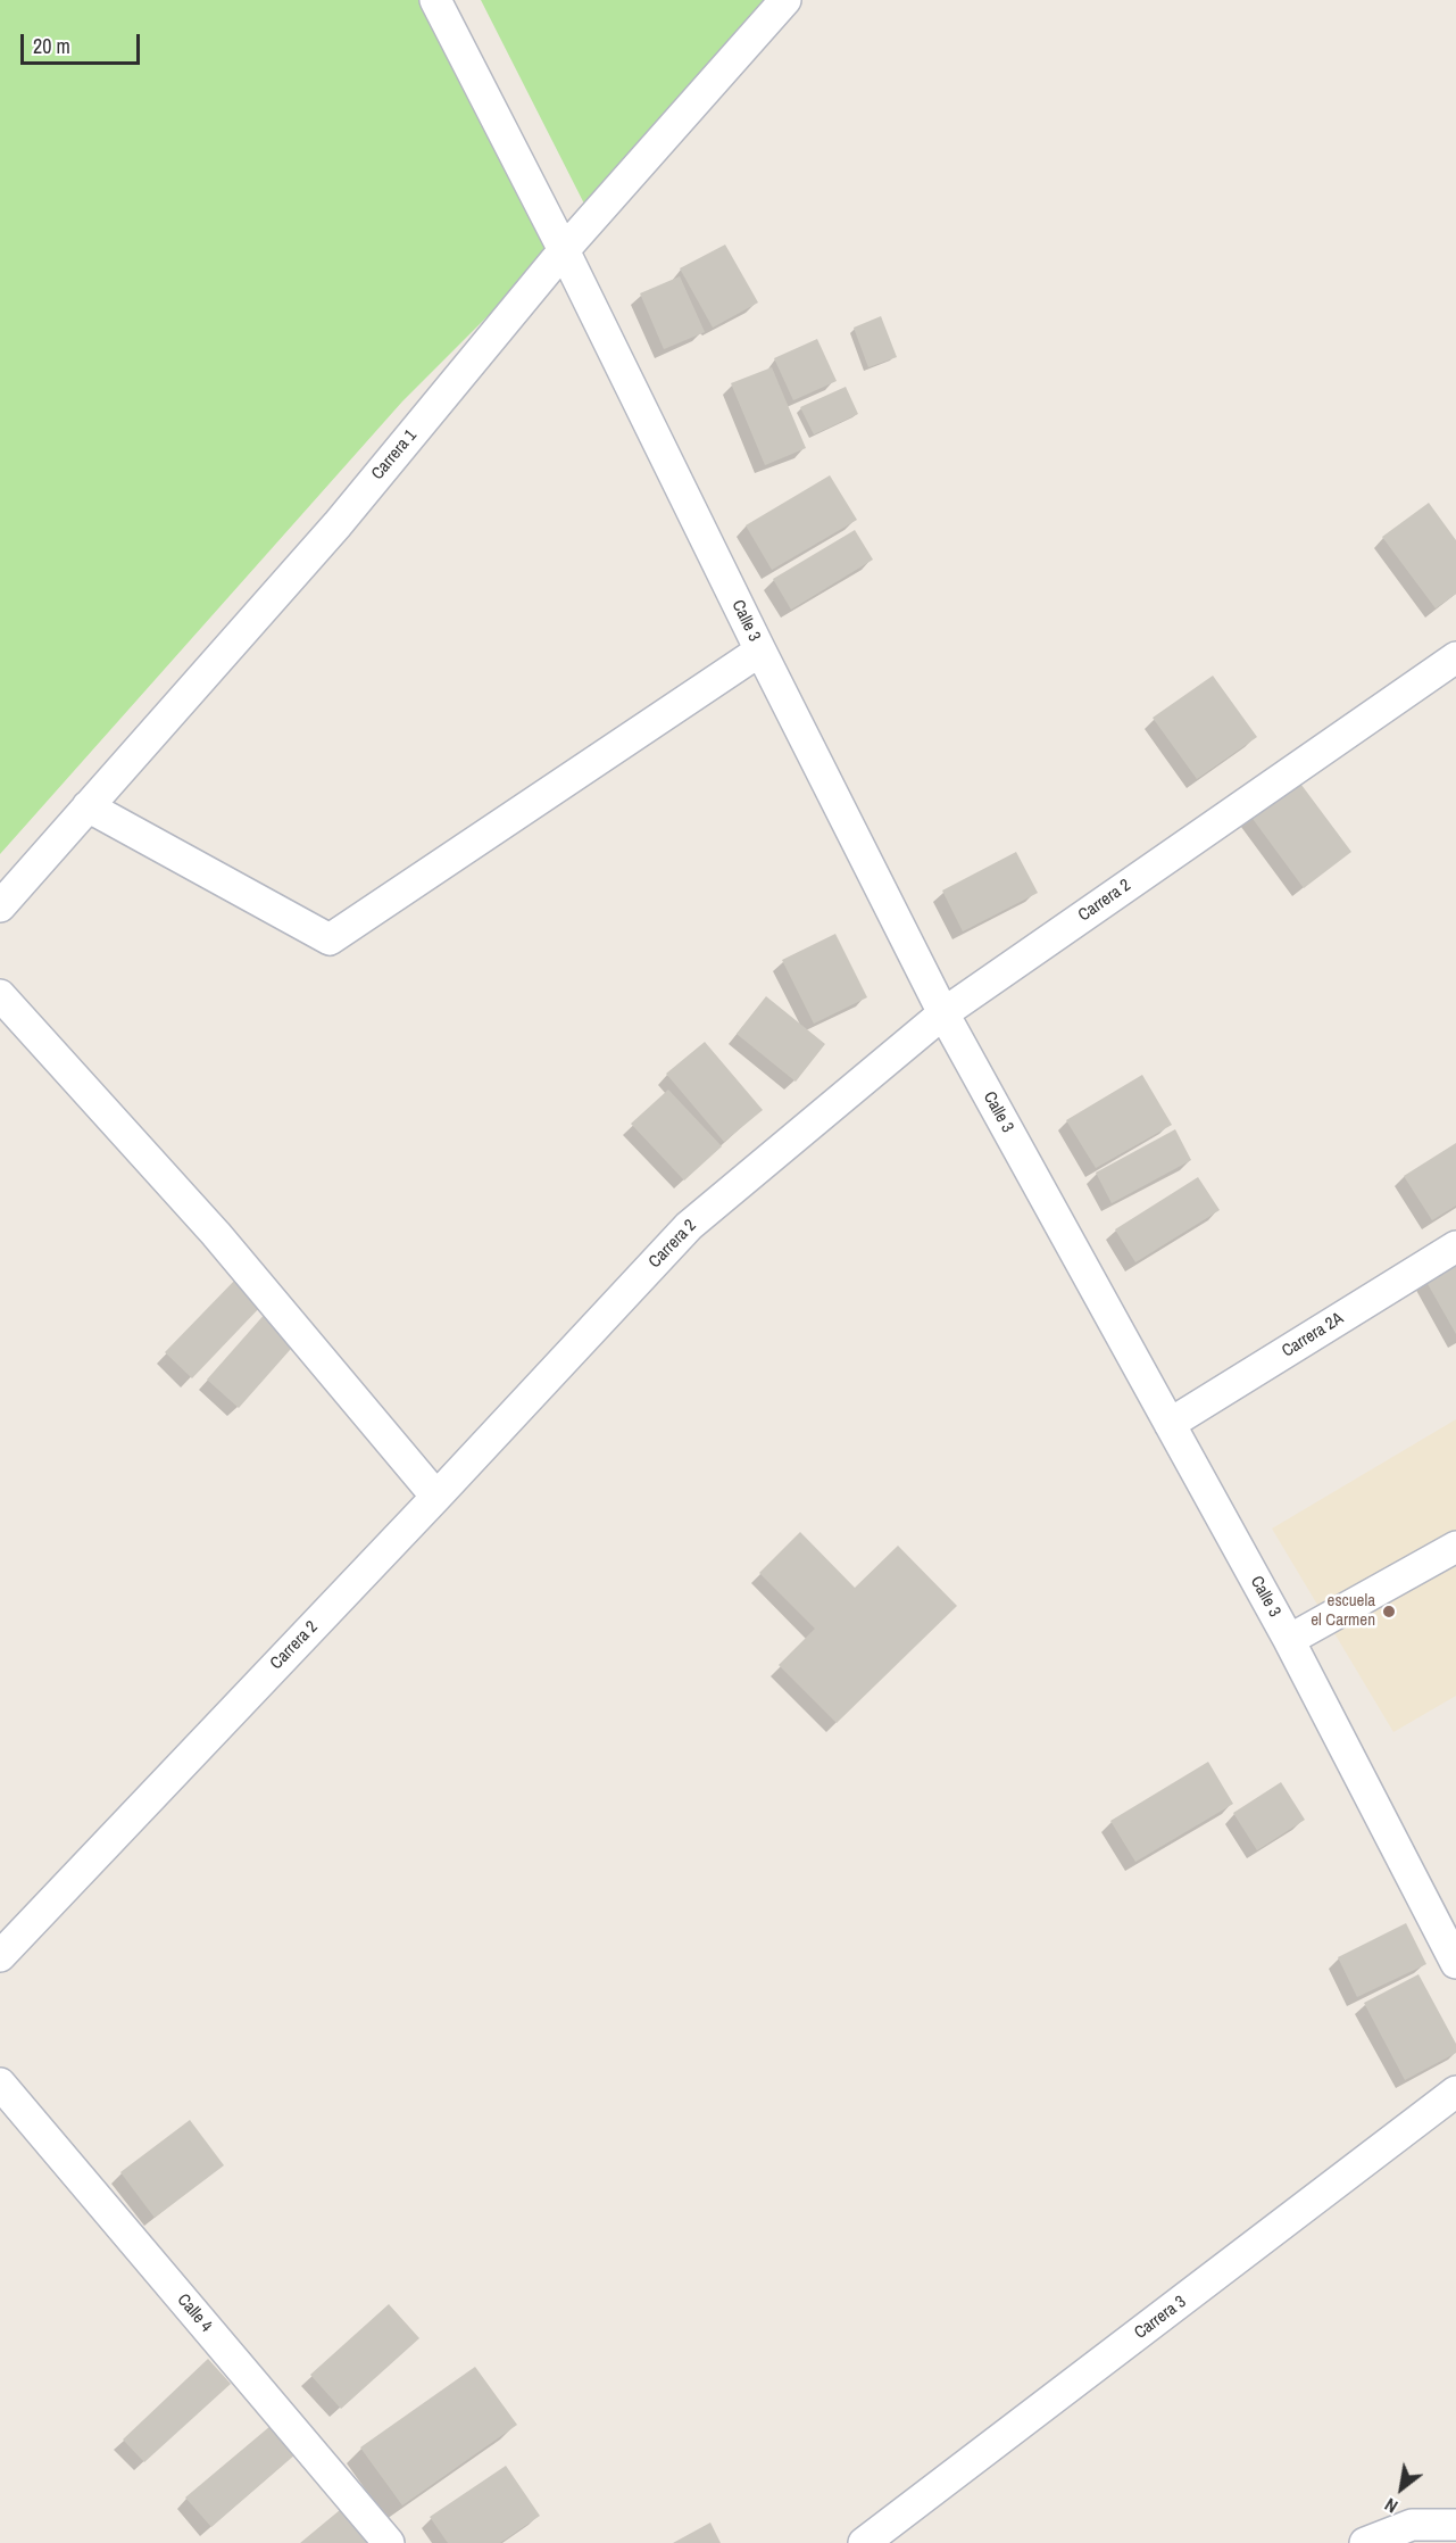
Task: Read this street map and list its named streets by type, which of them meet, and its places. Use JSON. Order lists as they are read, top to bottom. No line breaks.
{"streets":{"street":["Carrera 1","Calle 3","Carrera 2","Carrera 2A","Calle 4","Carrera 3"]},"crossings":[["Carrera 1","Calle 3"],["Calle 3","Carrera 2"],["Calle 3","Carrera 2A"]],"places":["escuela el Carmen"],"scale_bar":"20 m","north":"bottom left"}
